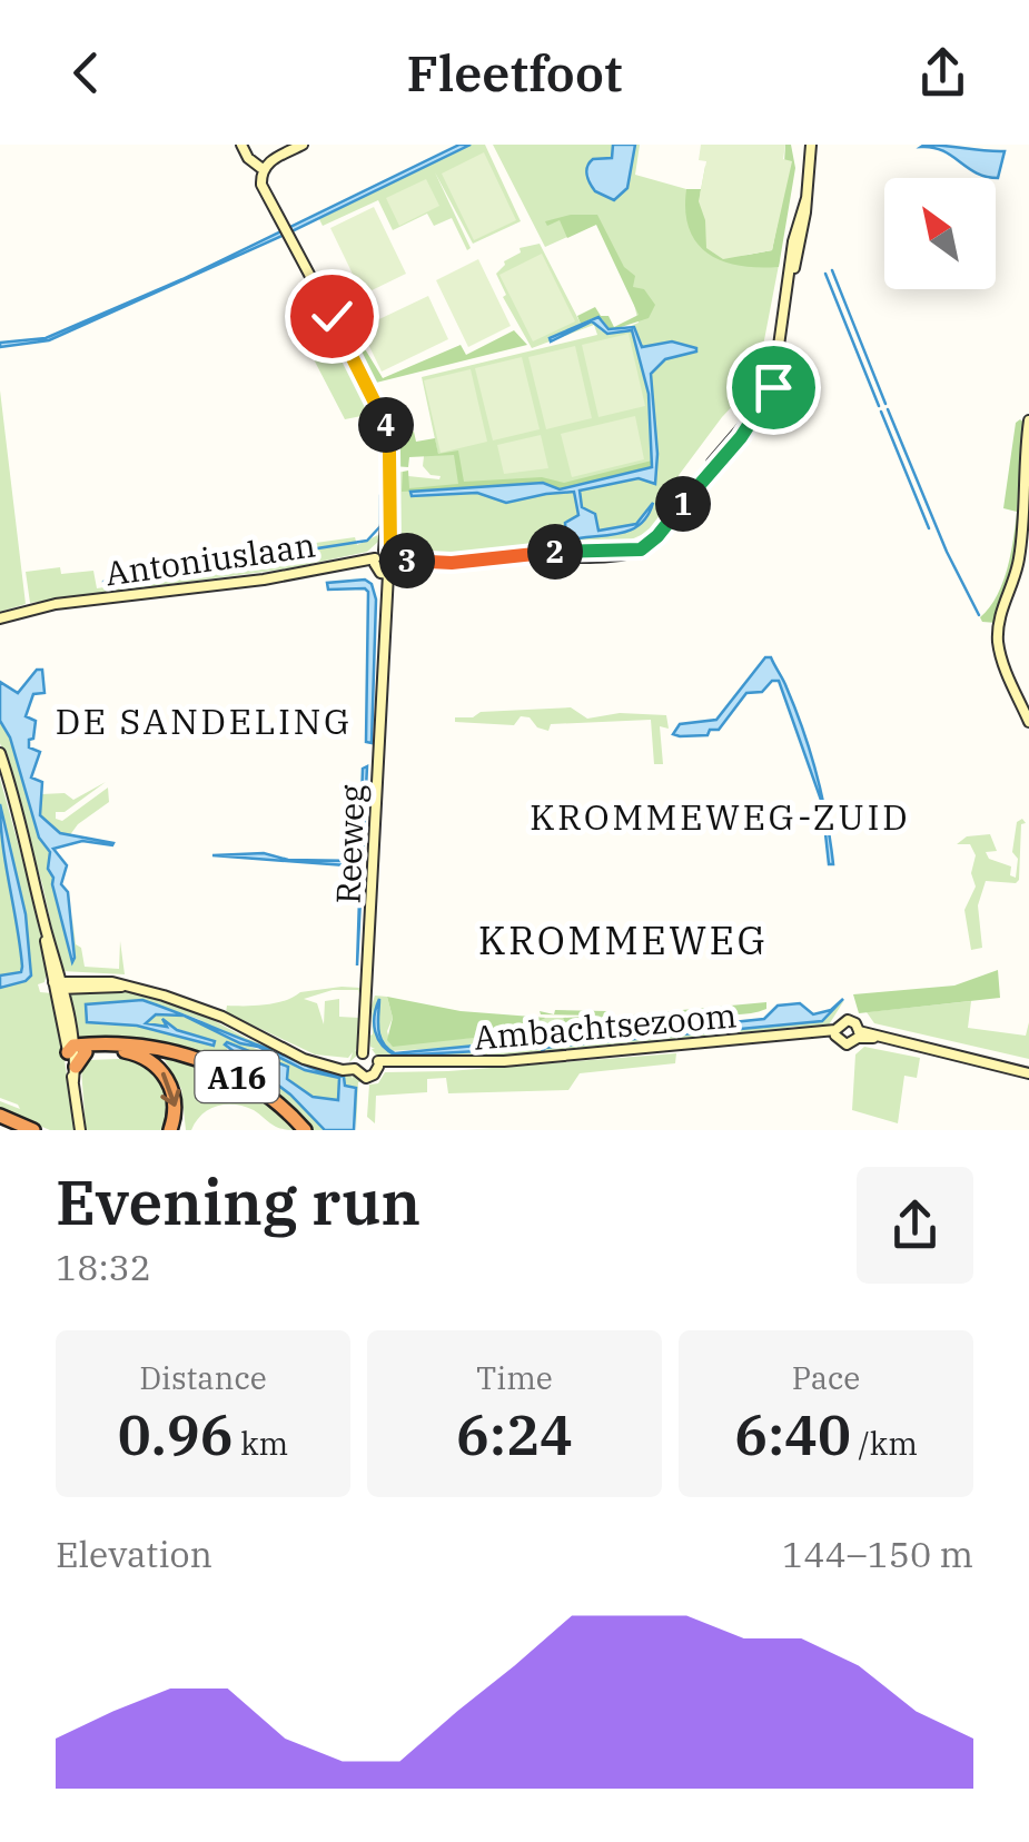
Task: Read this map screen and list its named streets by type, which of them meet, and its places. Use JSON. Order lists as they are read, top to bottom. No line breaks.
{"streets":{"highway":["A16"],"main road":["Antoniuslaan","Reeweg","Ambachtsezoom"]},"crossings":[["Reeweg","Ambachtsezoom"]],"districts":["DE SANDELING","KROMMEWEG-ZUID","KROMMEWEG"],"north":"top left","page":{"header":"Fleetfoot","pins":["4","1","2","3"],"heading":["Evening run","18:32"],"stats":[["Distance","0.96 km"],["Time","6:24"],["Pace","6:40 /km"]],"chart":["Elevation","144–150 m"]}}
